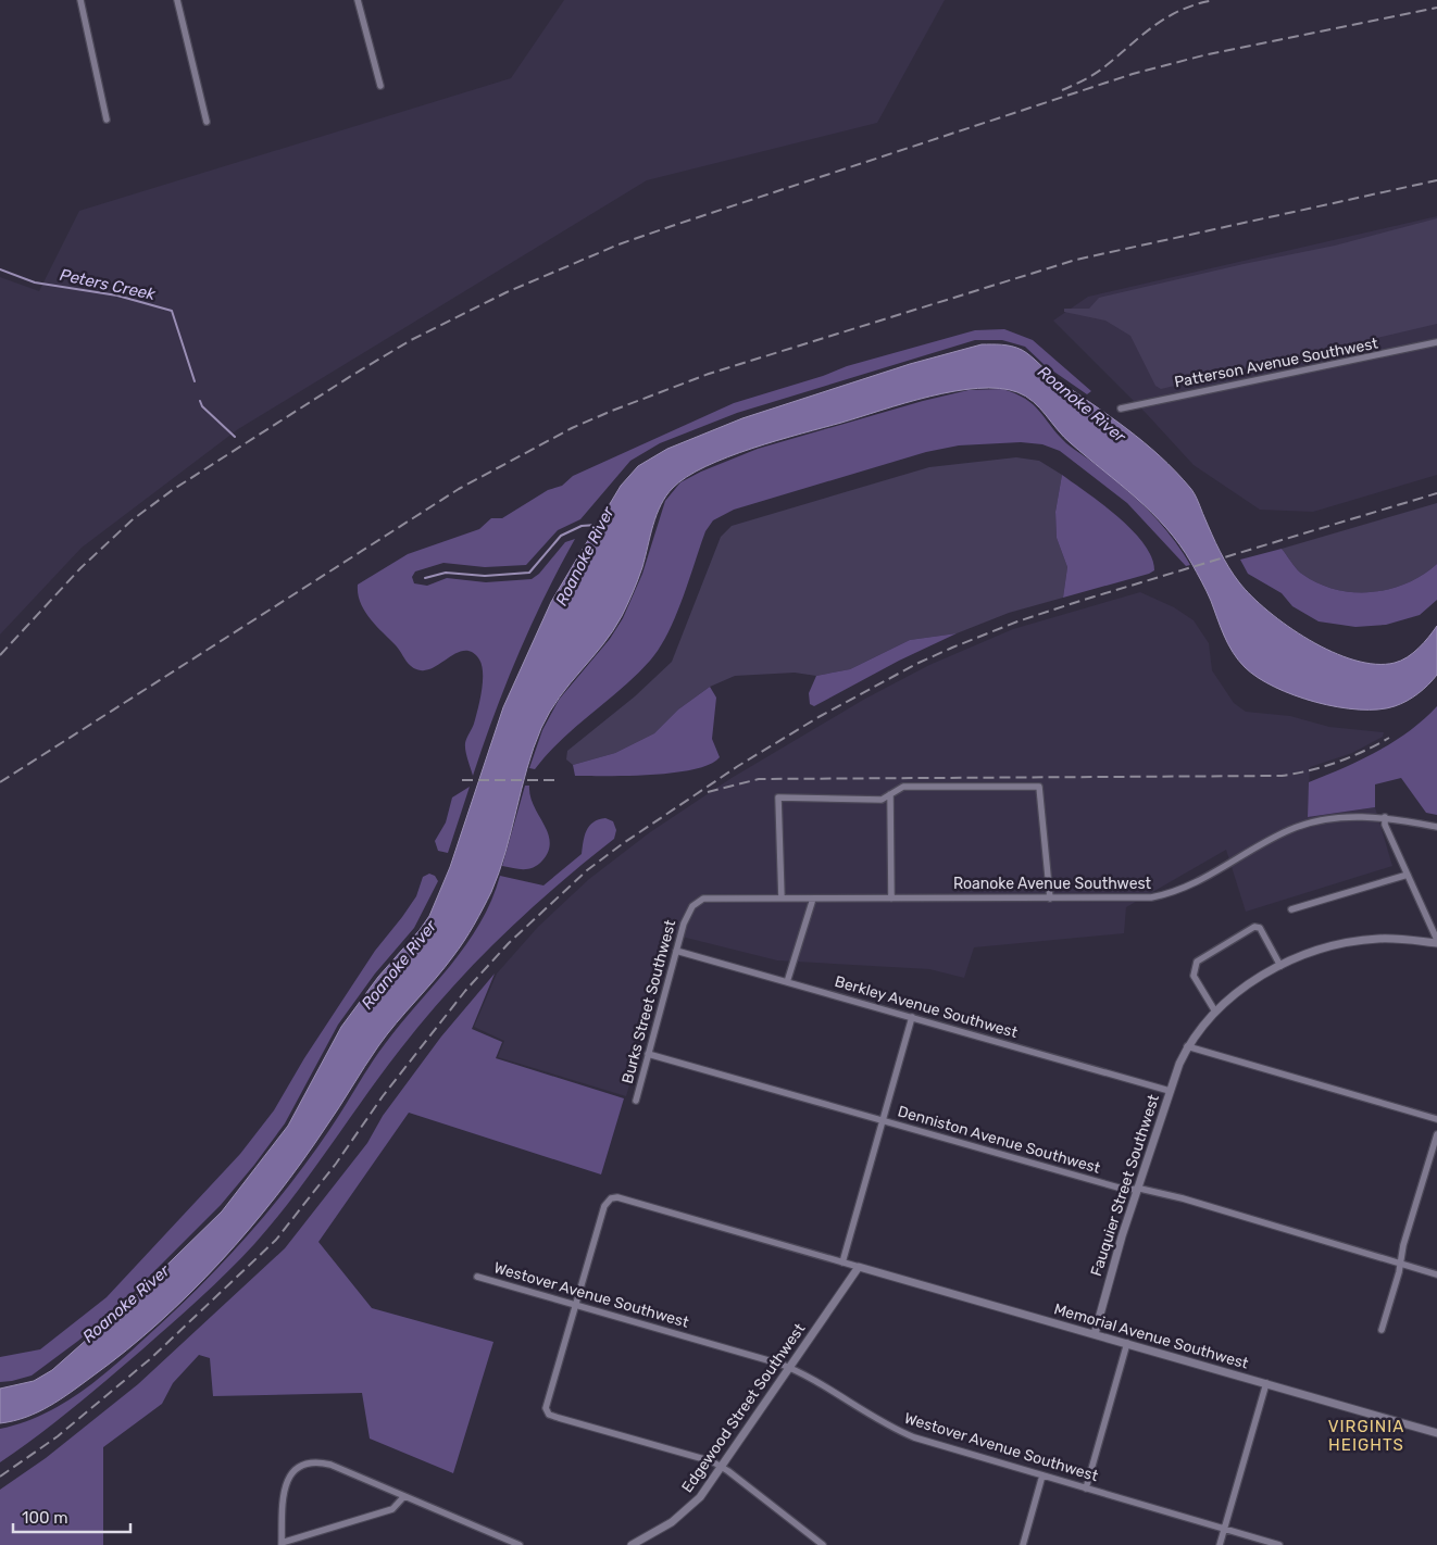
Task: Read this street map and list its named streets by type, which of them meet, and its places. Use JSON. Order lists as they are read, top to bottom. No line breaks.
{"streets":{"street":["Patterson Avenue Southwest","Roanoke Avenue Southwest","Burks Street Southwest","Berkley Avenue Southwest","Denniston Avenue Southwest","Fauquier Street Southwest","Westover Avenue Southwest","Memorial Avenue Southwest","Edgewood Street Southwest"]},"crossings":[["Roanoke Avenue Southwest","Burks Street Southwest"],["Burks Street Southwest","Berkley Avenue Southwest"],["Burks Street Southwest","Denniston Avenue Southwest"],["Berkley Avenue Southwest","Fauquier Street Southwest"],["Denniston Avenue Southwest","Fauquier Street Southwest"],["Fauquier Street Southwest","Memorial Avenue Southwest"],["Westover Avenue Southwest","Edgewood Street Southwest"],["Memorial Avenue Southwest","Edgewood Street Southwest"]],"districts":["VIRGINIA HEIGHTS"],"water":["Peters Creek","Roanoke River"],"scale_bar":"100 m"}
